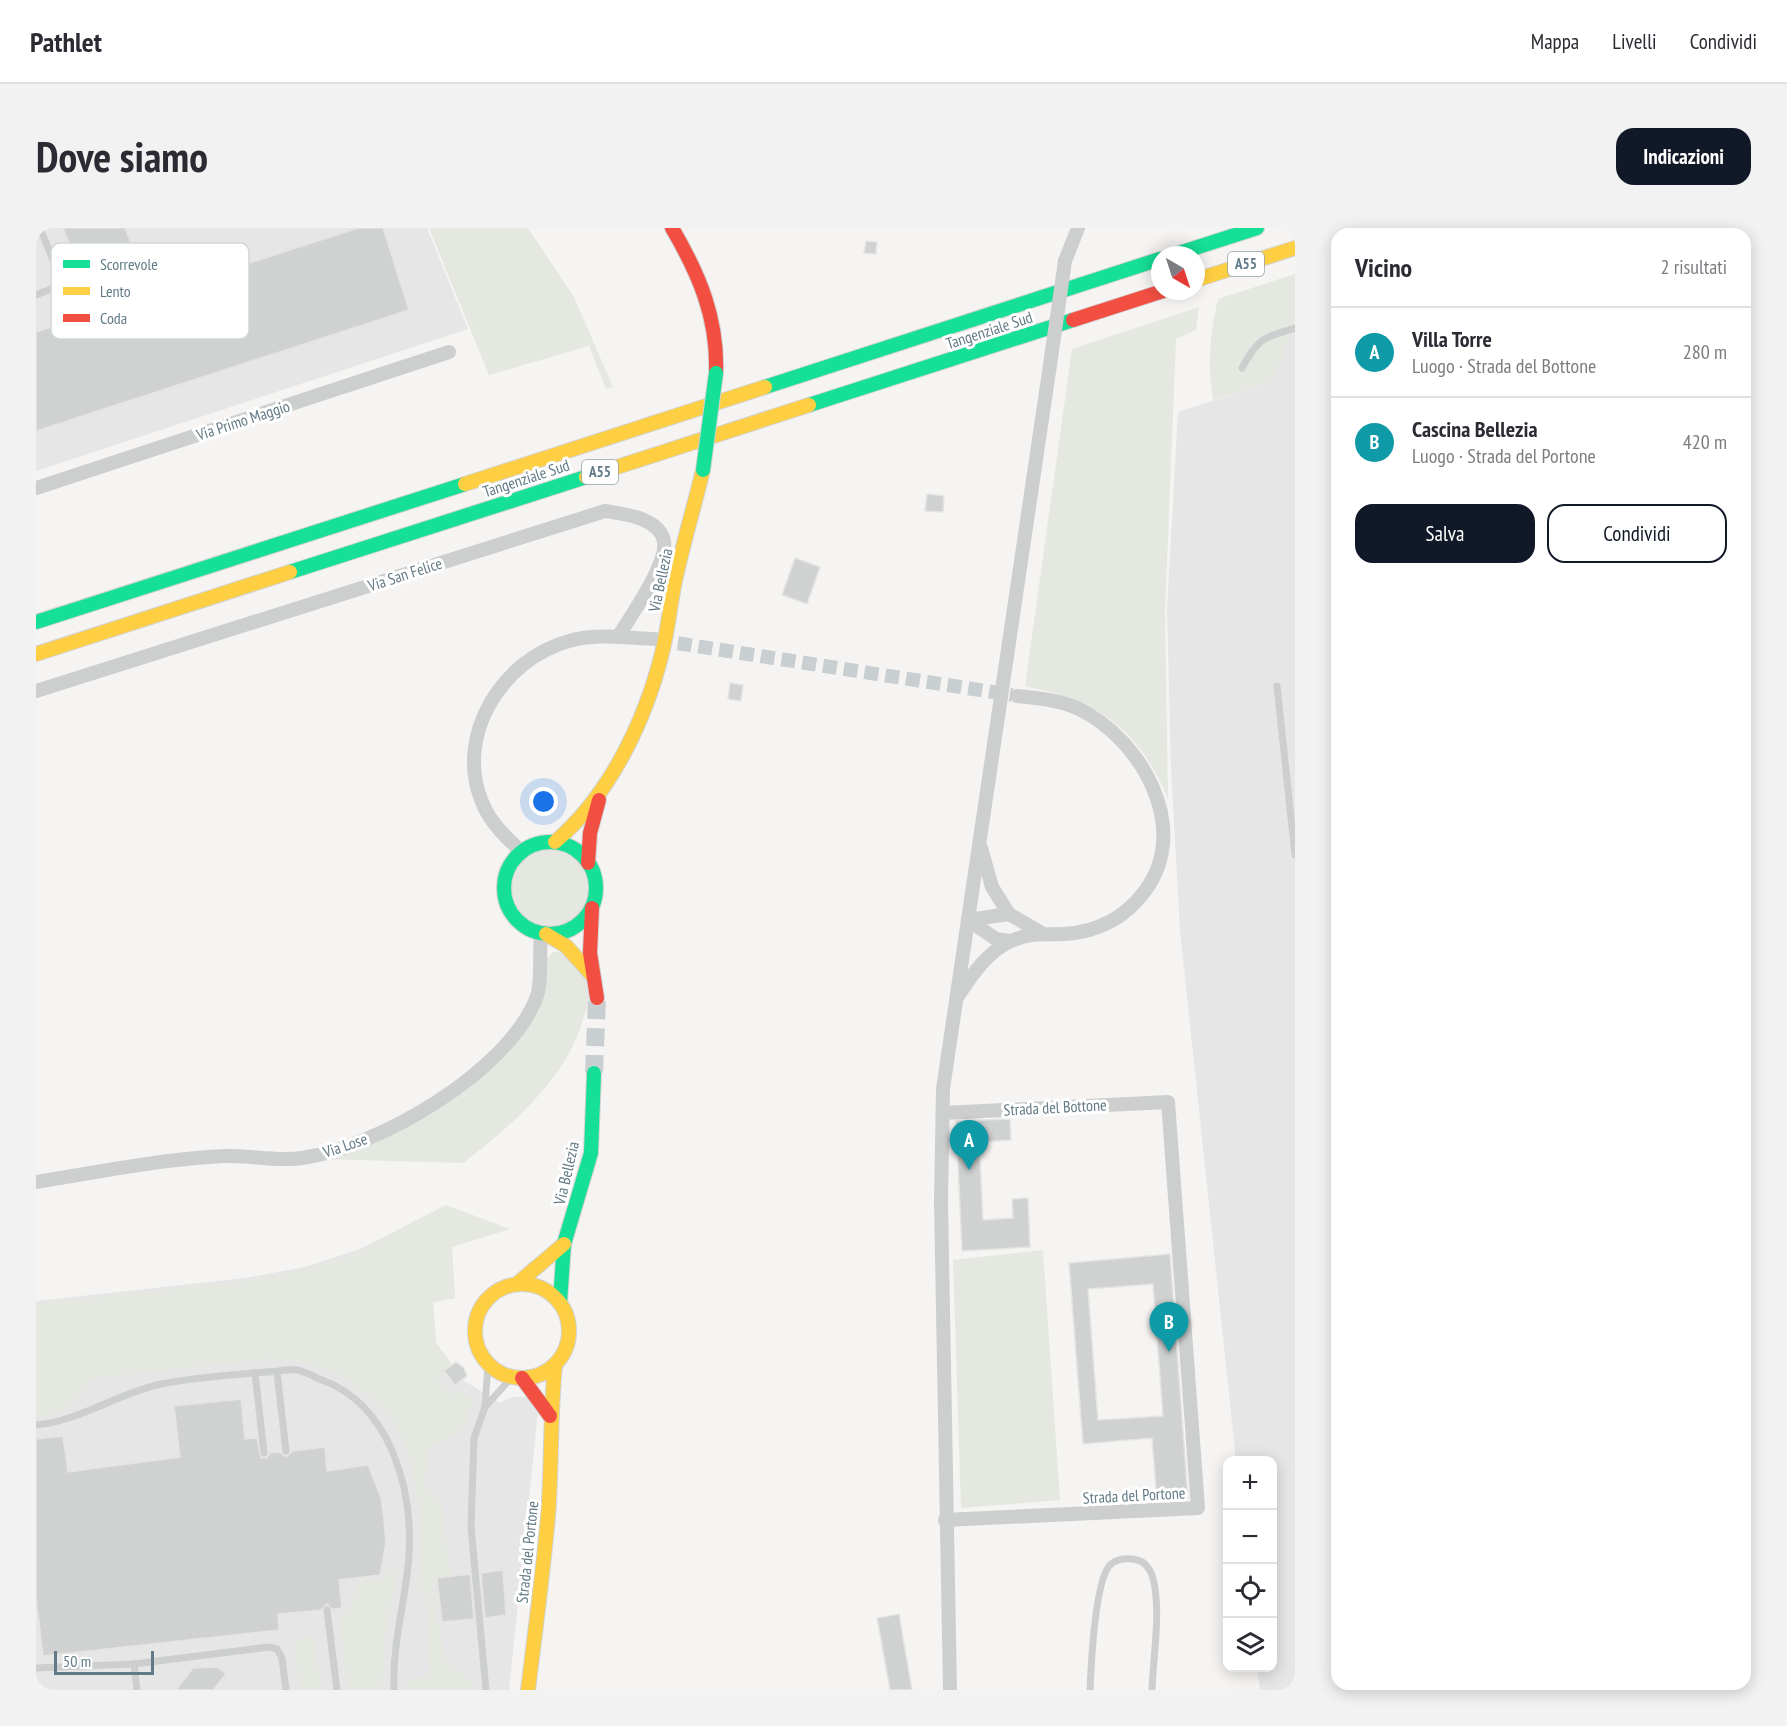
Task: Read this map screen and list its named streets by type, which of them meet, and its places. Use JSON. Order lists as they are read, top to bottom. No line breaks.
{"streets":{"main road":["A55","Tangenziale Sud","Via Bellezia","Strada del Portone"],"street":["Via Primo Maggio","Via San Felice","Strada del Bottone","Via Lose"]},"crossings":[["Via Bellezia","Via Lose"],["Via Bellezia","Strada del Portone"],["Strada del Bottone","Strada del Portone"]],"legend":["Scorrevole","Lento","Coda"],"scale_bar":"50 m","north":"bottom right","page":{"header":"Pathlet","nav":["Mappa","Livelli","Condividi"],"buttons":["Indicazioni",["Salva","Condividi"]],"title":"Dove siamo","heading":["Vicino","2 risultati"],"list":[{"mark":"A","name":"Villa Torre","note":"Luogo · Strada del Bottone","value":"280 m"},{"mark":"B","name":"Cascina Bellezia","note":"Luogo · Strada del Portone","value":"420 m"}],"pins":["A","B"],"map_buttons":["+","−"],"scale":"50 m"}}
